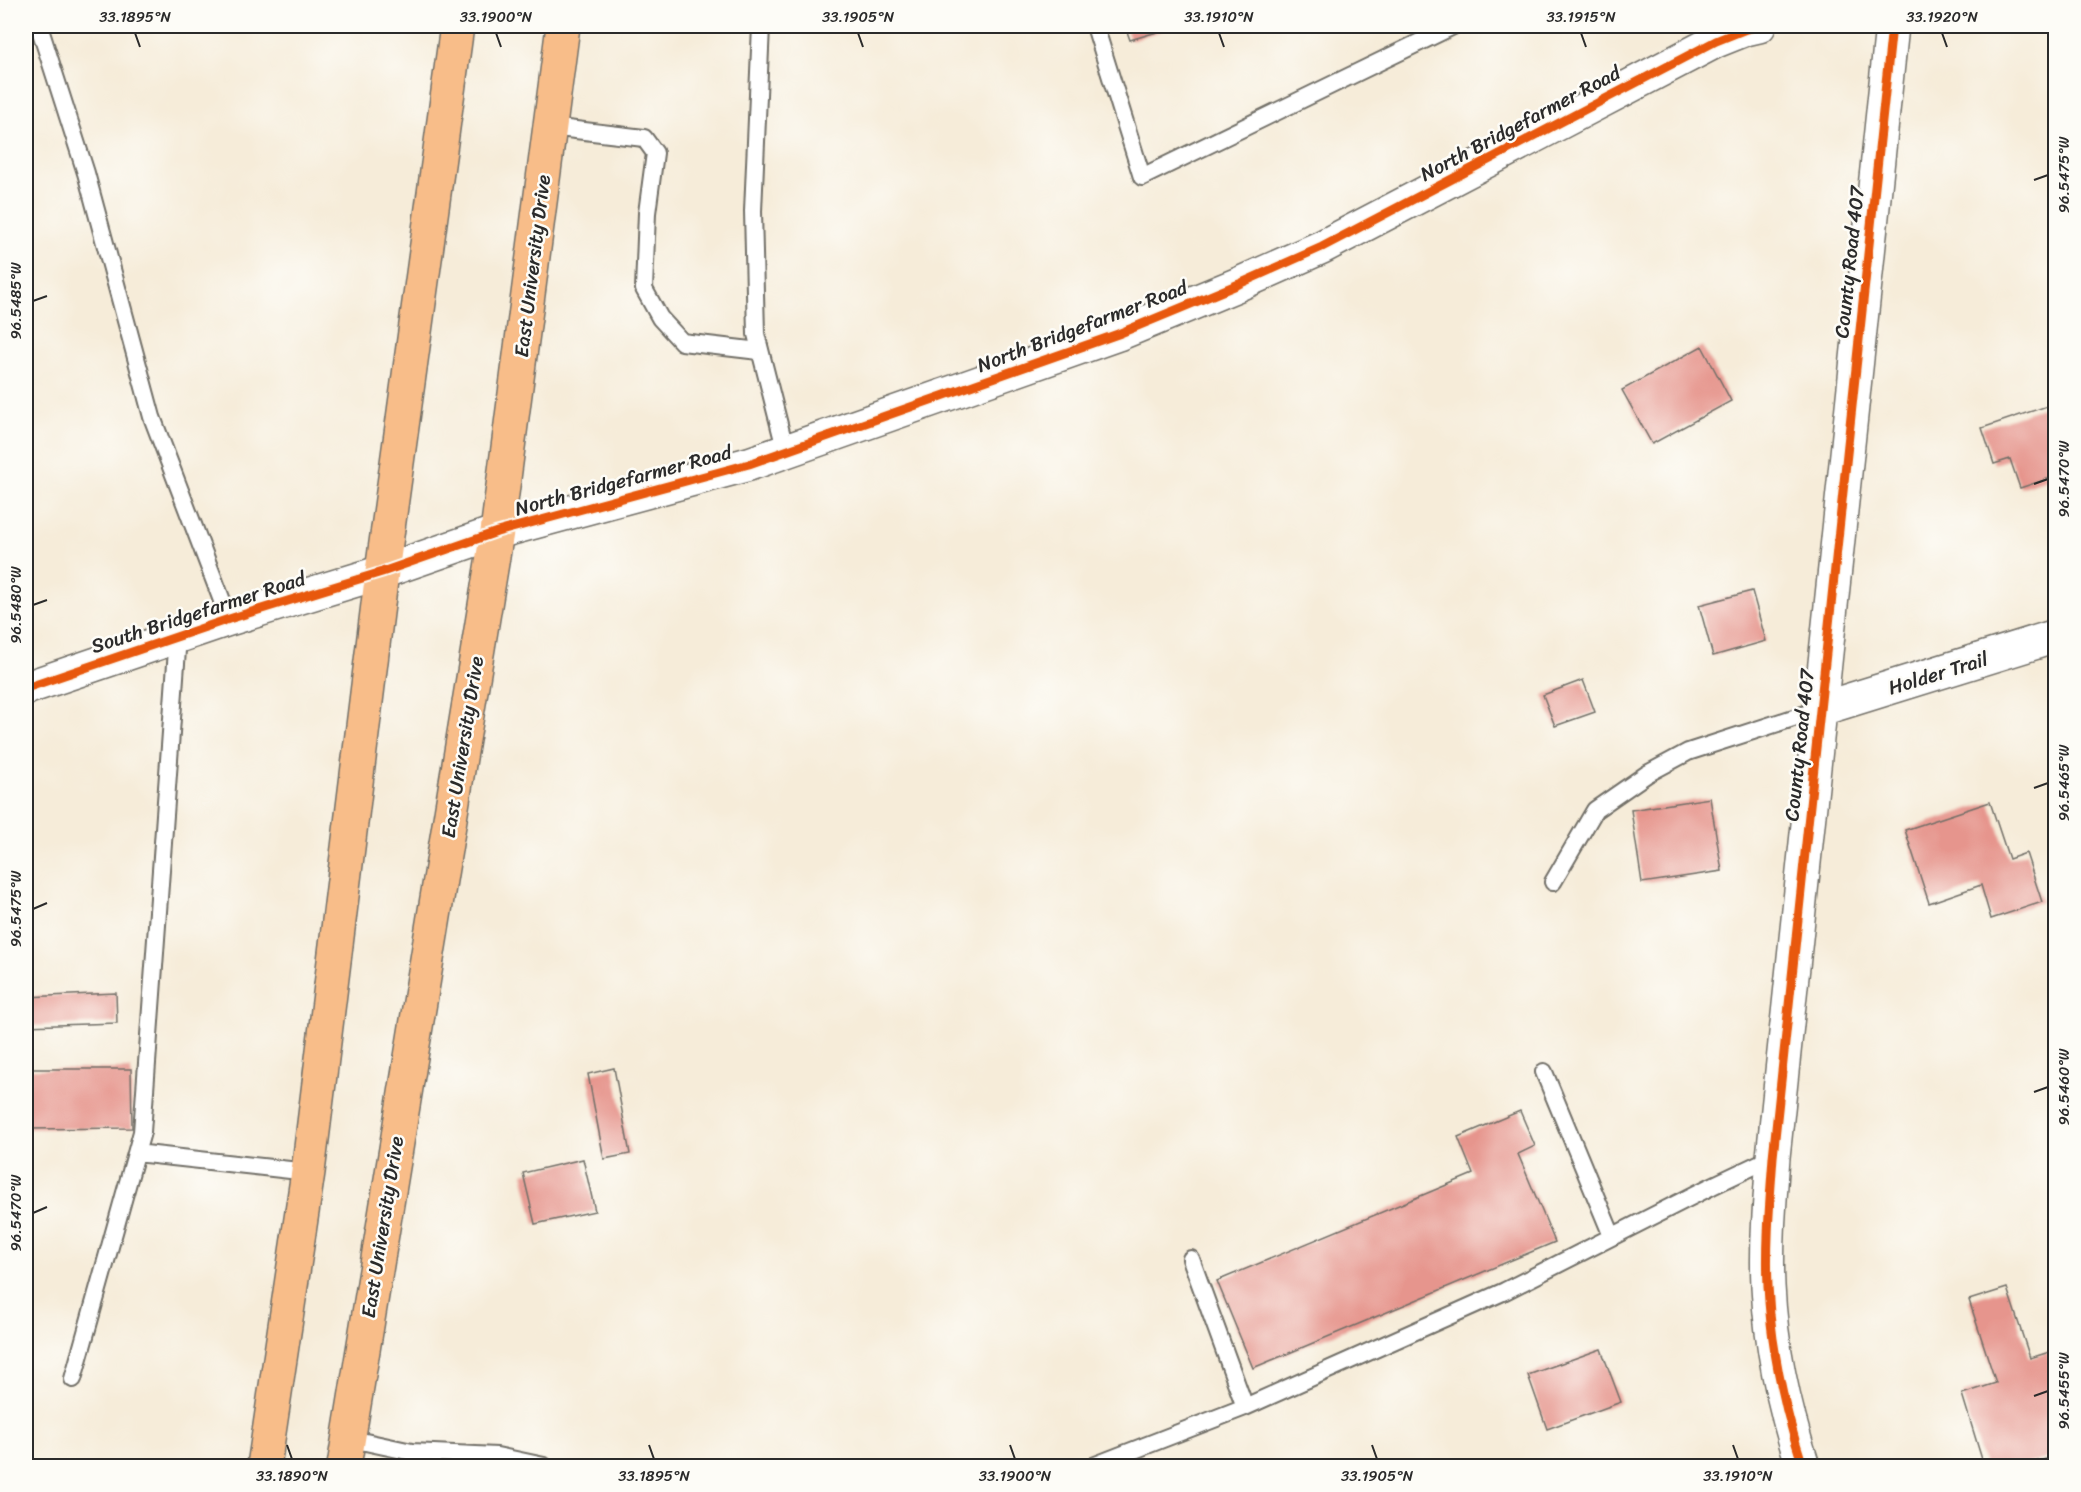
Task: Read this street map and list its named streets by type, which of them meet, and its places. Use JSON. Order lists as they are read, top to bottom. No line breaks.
{"streets":{"highway":["East University Drive"],"street":["North Bridgefarmer Road","County Road 407","South Bridgefarmer Road","Holder Trail"]},"crossings":[["North Bridgefarmer Road","East University Drive"],["North Bridgefarmer Road","South Bridgefarmer Road"],["County Road 407","Holder Trail"]],"coordinates":["33.1895°N","33.1900°N","33.1905°N","33.1910°N","33.1915°N","33.1920°N","96.5475°W","96.5485°W","96.5470°W","96.5480°W","96.5465°W","96.5460°W","96.5455°W","33.1890°N"]}
